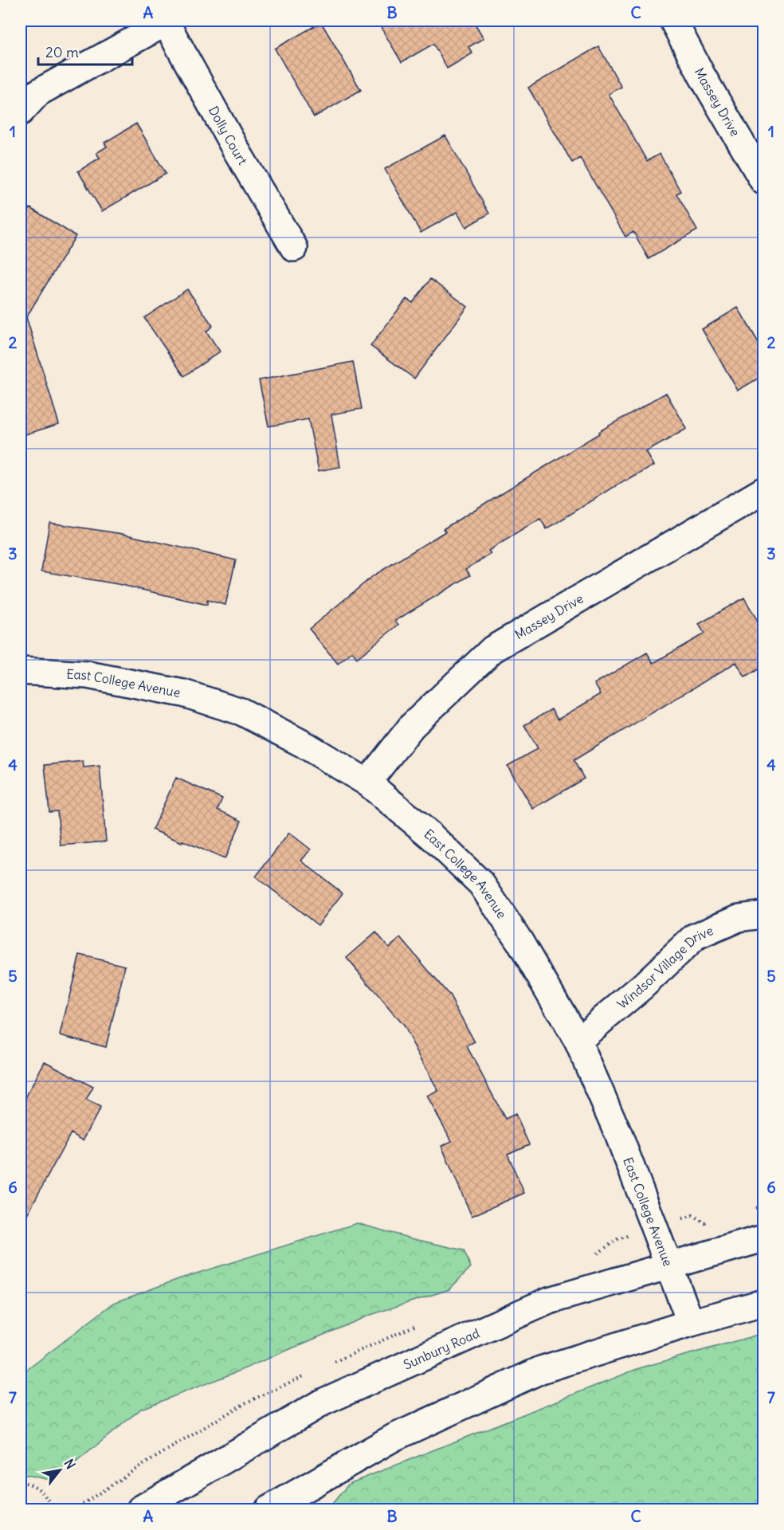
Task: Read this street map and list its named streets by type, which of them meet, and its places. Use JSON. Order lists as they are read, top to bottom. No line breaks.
{"streets":{"street":["Massey Drive","Dolly Court","East College Avenue","Windsor Village Drive","Sunbury Road"]},"crossings":[["Massey Drive","East College Avenue"],["East College Avenue","Windsor Village Drive"],["East College Avenue","Sunbury Road"]],"scale_bar":"20 m","north":"top right","grid":{"columns":["A","B","C"],"rows":["1","2","3","4","5","6","7"]}}
